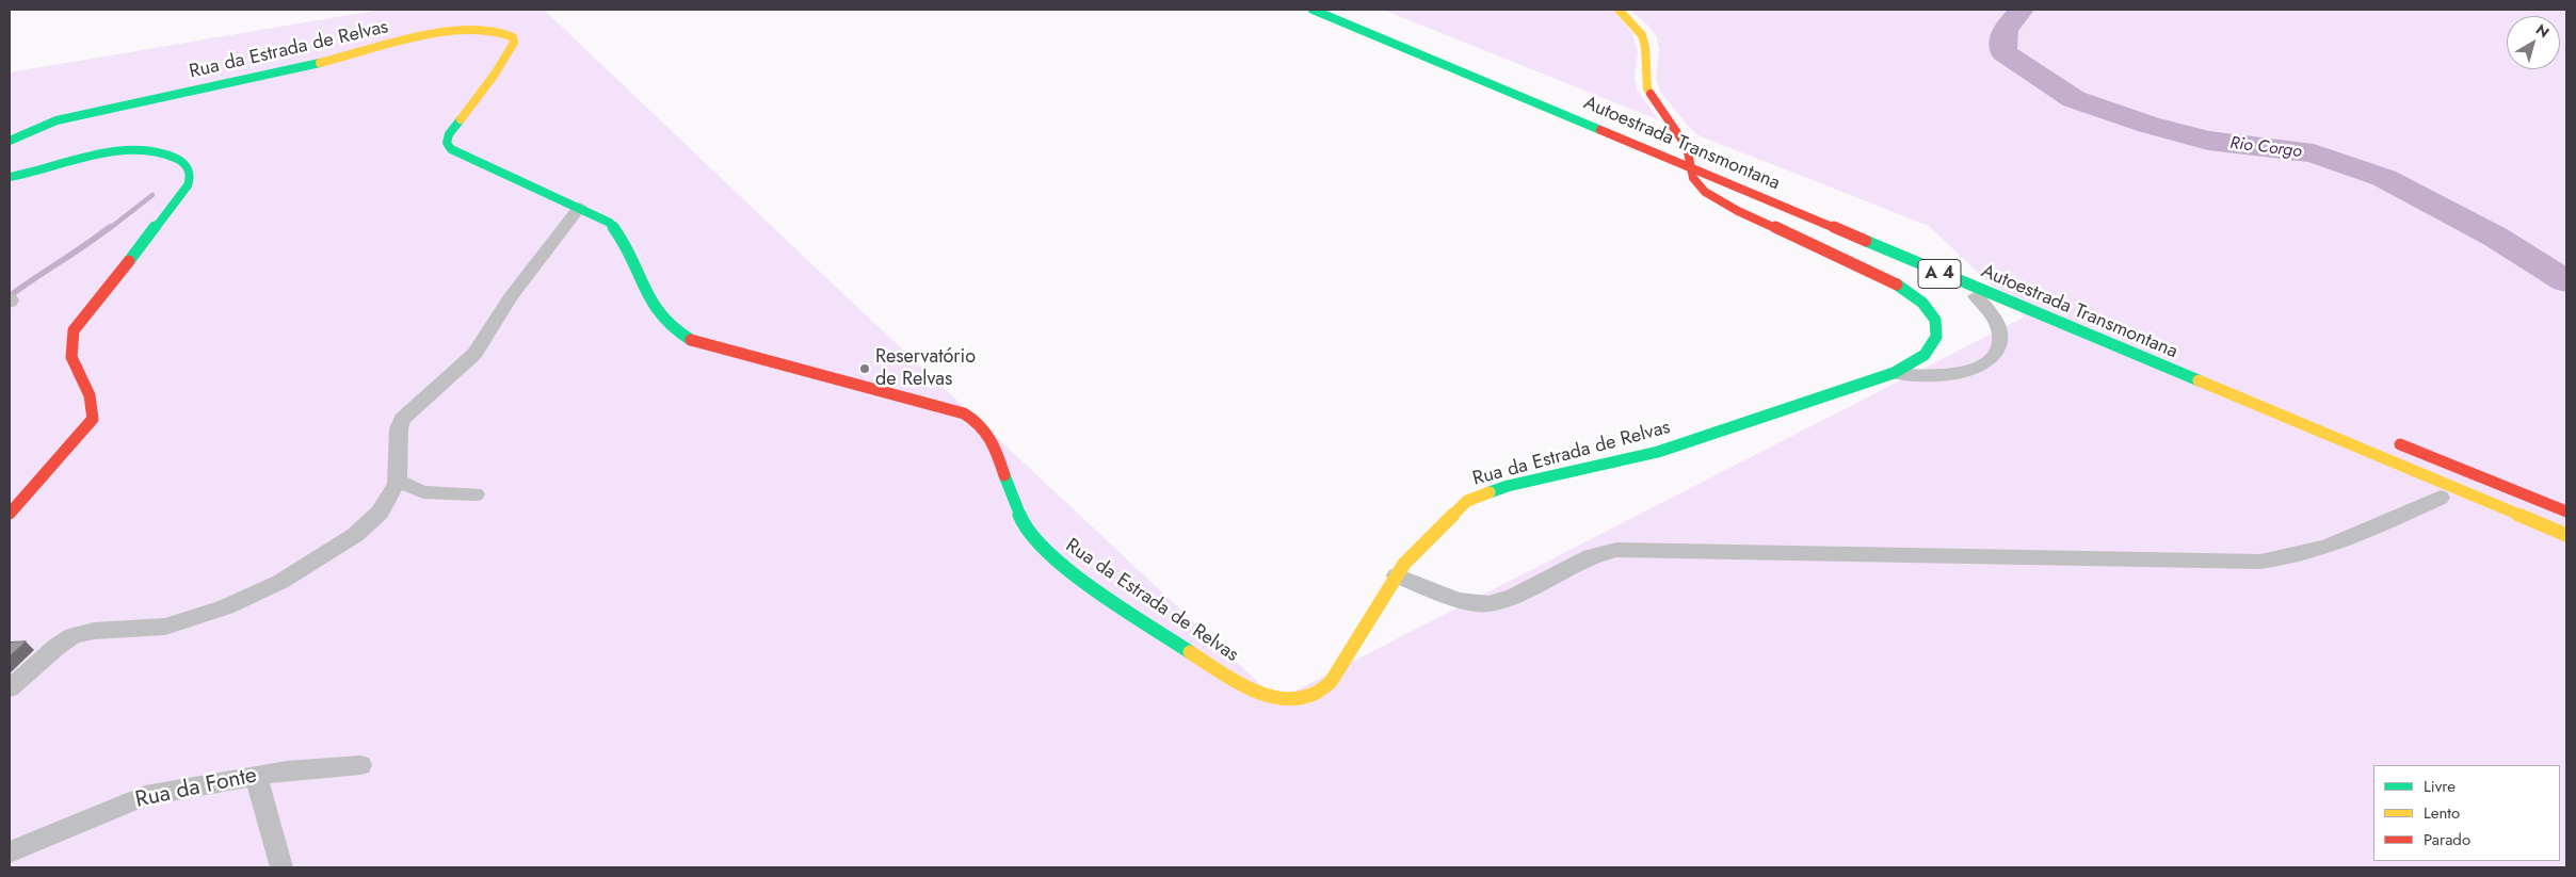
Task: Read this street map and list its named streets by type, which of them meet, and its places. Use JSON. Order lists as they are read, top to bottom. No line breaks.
{"streets":{"main road":["Rua da Estrada de Relvas","Autoestrada Transmontana","A 4"],"street":["Rua da Fonte"]},"water":["Rio Corgo"],"places":["Reservatório de Relvas"],"legend":["Livre","Lento","Parado"],"north":"top right"}
